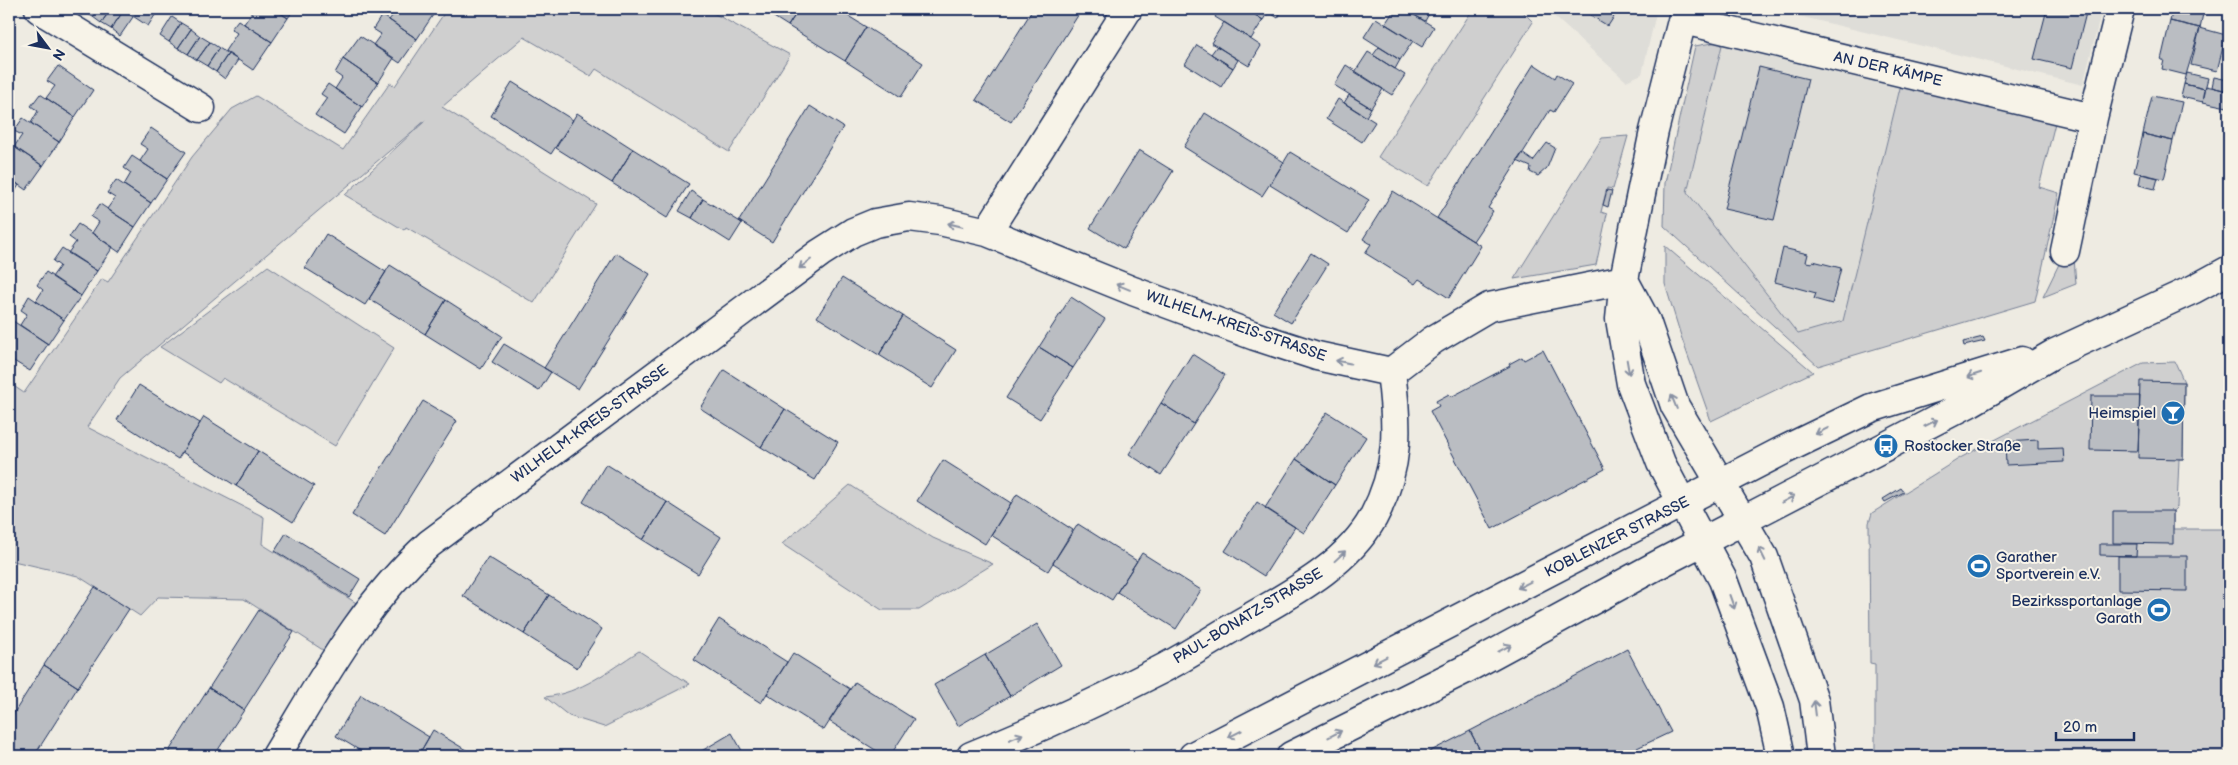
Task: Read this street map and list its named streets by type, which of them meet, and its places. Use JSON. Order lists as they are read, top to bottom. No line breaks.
{"streets":{"street":["AN DER KÄMPE","WILHELM-KREIS-STRASSE","KOBLENZER STRASSE","PAUL-BONATZ-STRASSE"]},"crossings":[["WILHELM-KREIS-STRASSE","PAUL-BONATZ-STRASSE"]],"one_way":["WILHELM-KREIS-STRASSE","PAUL-BONATZ-STRASSE"],"places":{"bar":["Heimspiel"],"bus stop":["Rostocker Straße"],"sports":["Garather Sportverein e.V.","Bezirkssportanlage Garath"]},"scale_bar":"20 m","north":"bottom right"}
